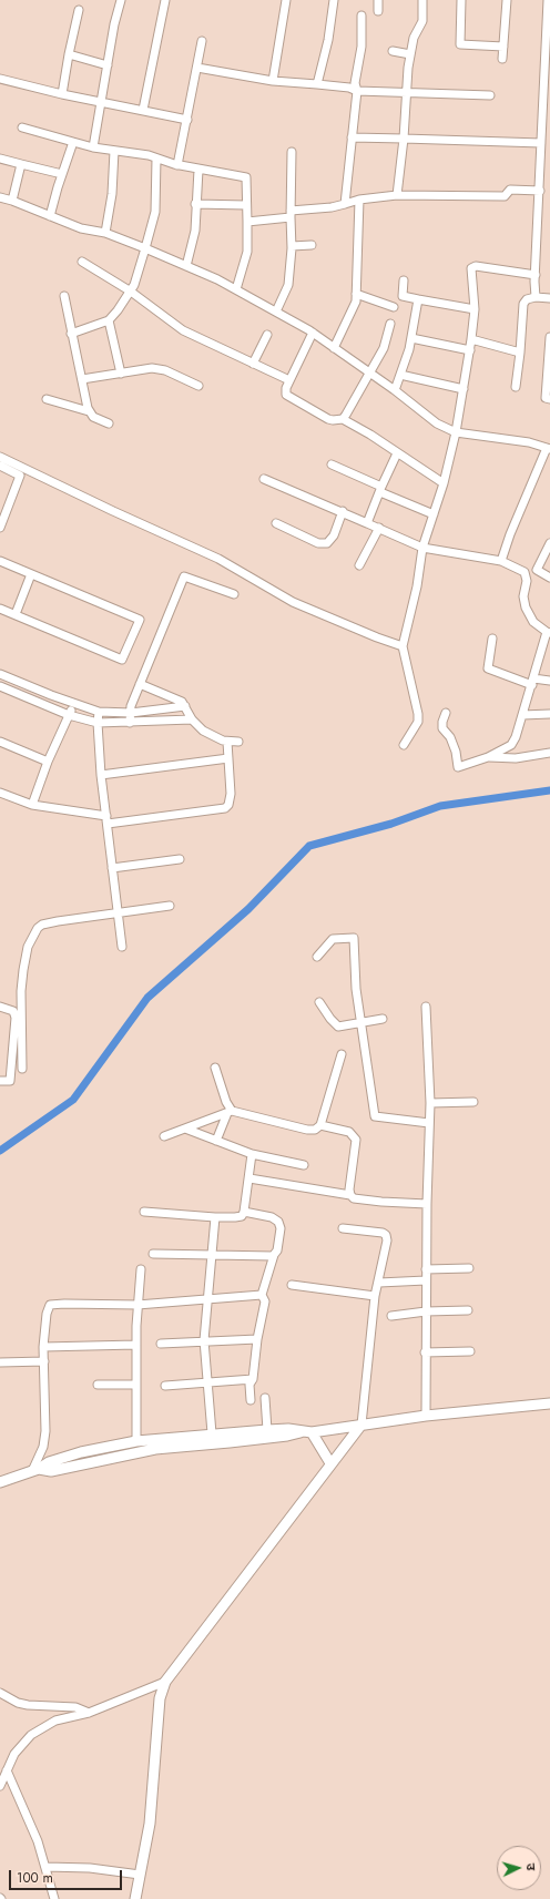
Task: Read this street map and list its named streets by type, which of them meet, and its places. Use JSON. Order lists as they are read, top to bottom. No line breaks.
{"scale_bar":"100 m","north":"right"}
